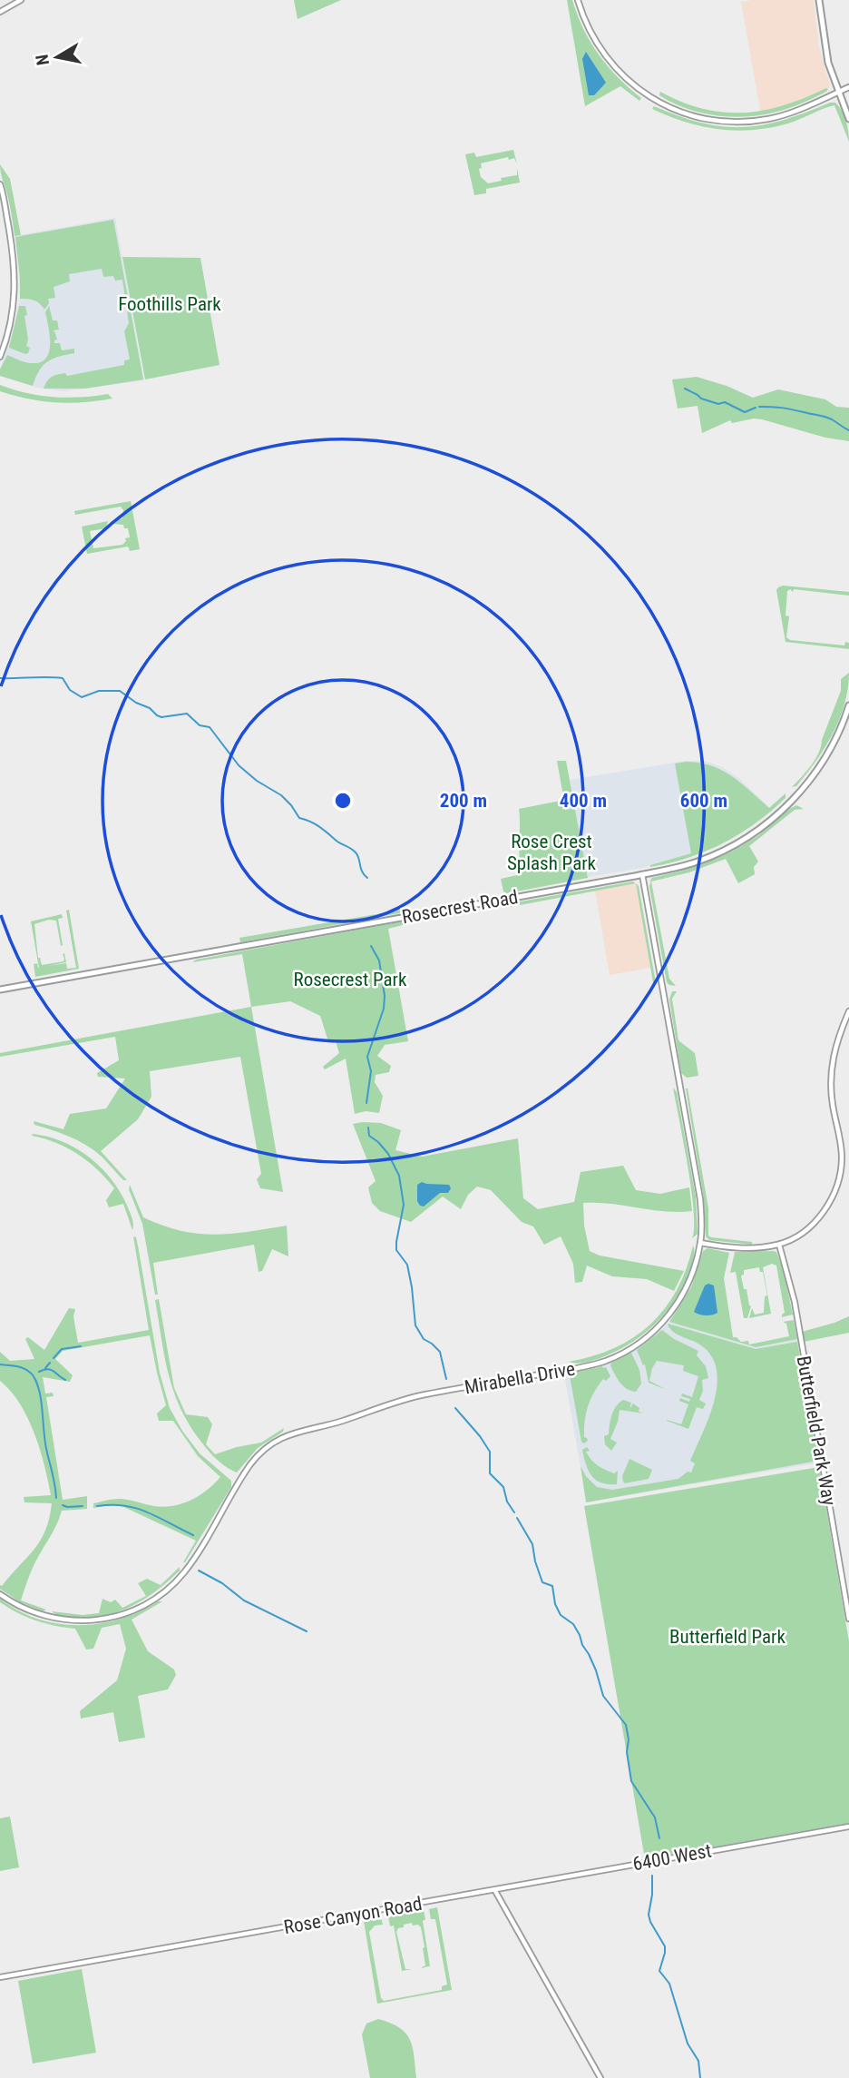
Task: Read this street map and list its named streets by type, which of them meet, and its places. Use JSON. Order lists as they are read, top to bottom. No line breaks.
{"streets":{"main road":["Rosecrest Road"],"street":["Mirabella Drive","Butterfield Park Way","6400 West","Rose Canyon Road"]},"crossings":[["Rosecrest Road","Mirabella Drive"],["6400 West","Rose Canyon Road"]],"parks":["Foothills Park","Rose Crest Splash Park","Rosecrest Park","Butterfield Park"],"north":"left","rings":["200 m","400 m","600 m"]}
